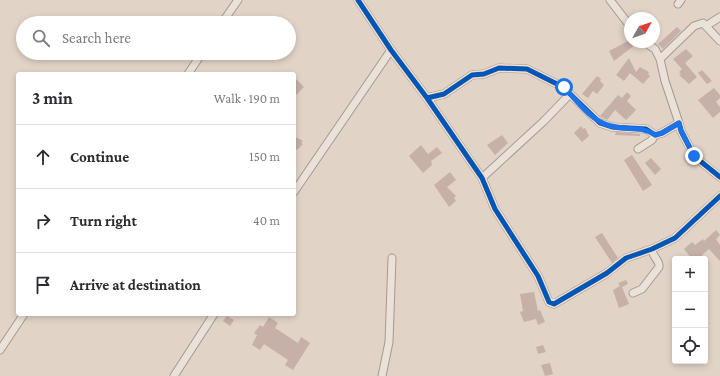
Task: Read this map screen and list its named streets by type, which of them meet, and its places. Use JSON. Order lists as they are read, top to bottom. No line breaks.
{"north":"top right","page":{"search":"Search here","heading":["3 min","Walk · 190 m"],"list":[["Continue","150 m"],["Turn right","40 m"],"Arrive at destination"],"map_buttons":["+","−"]}}
